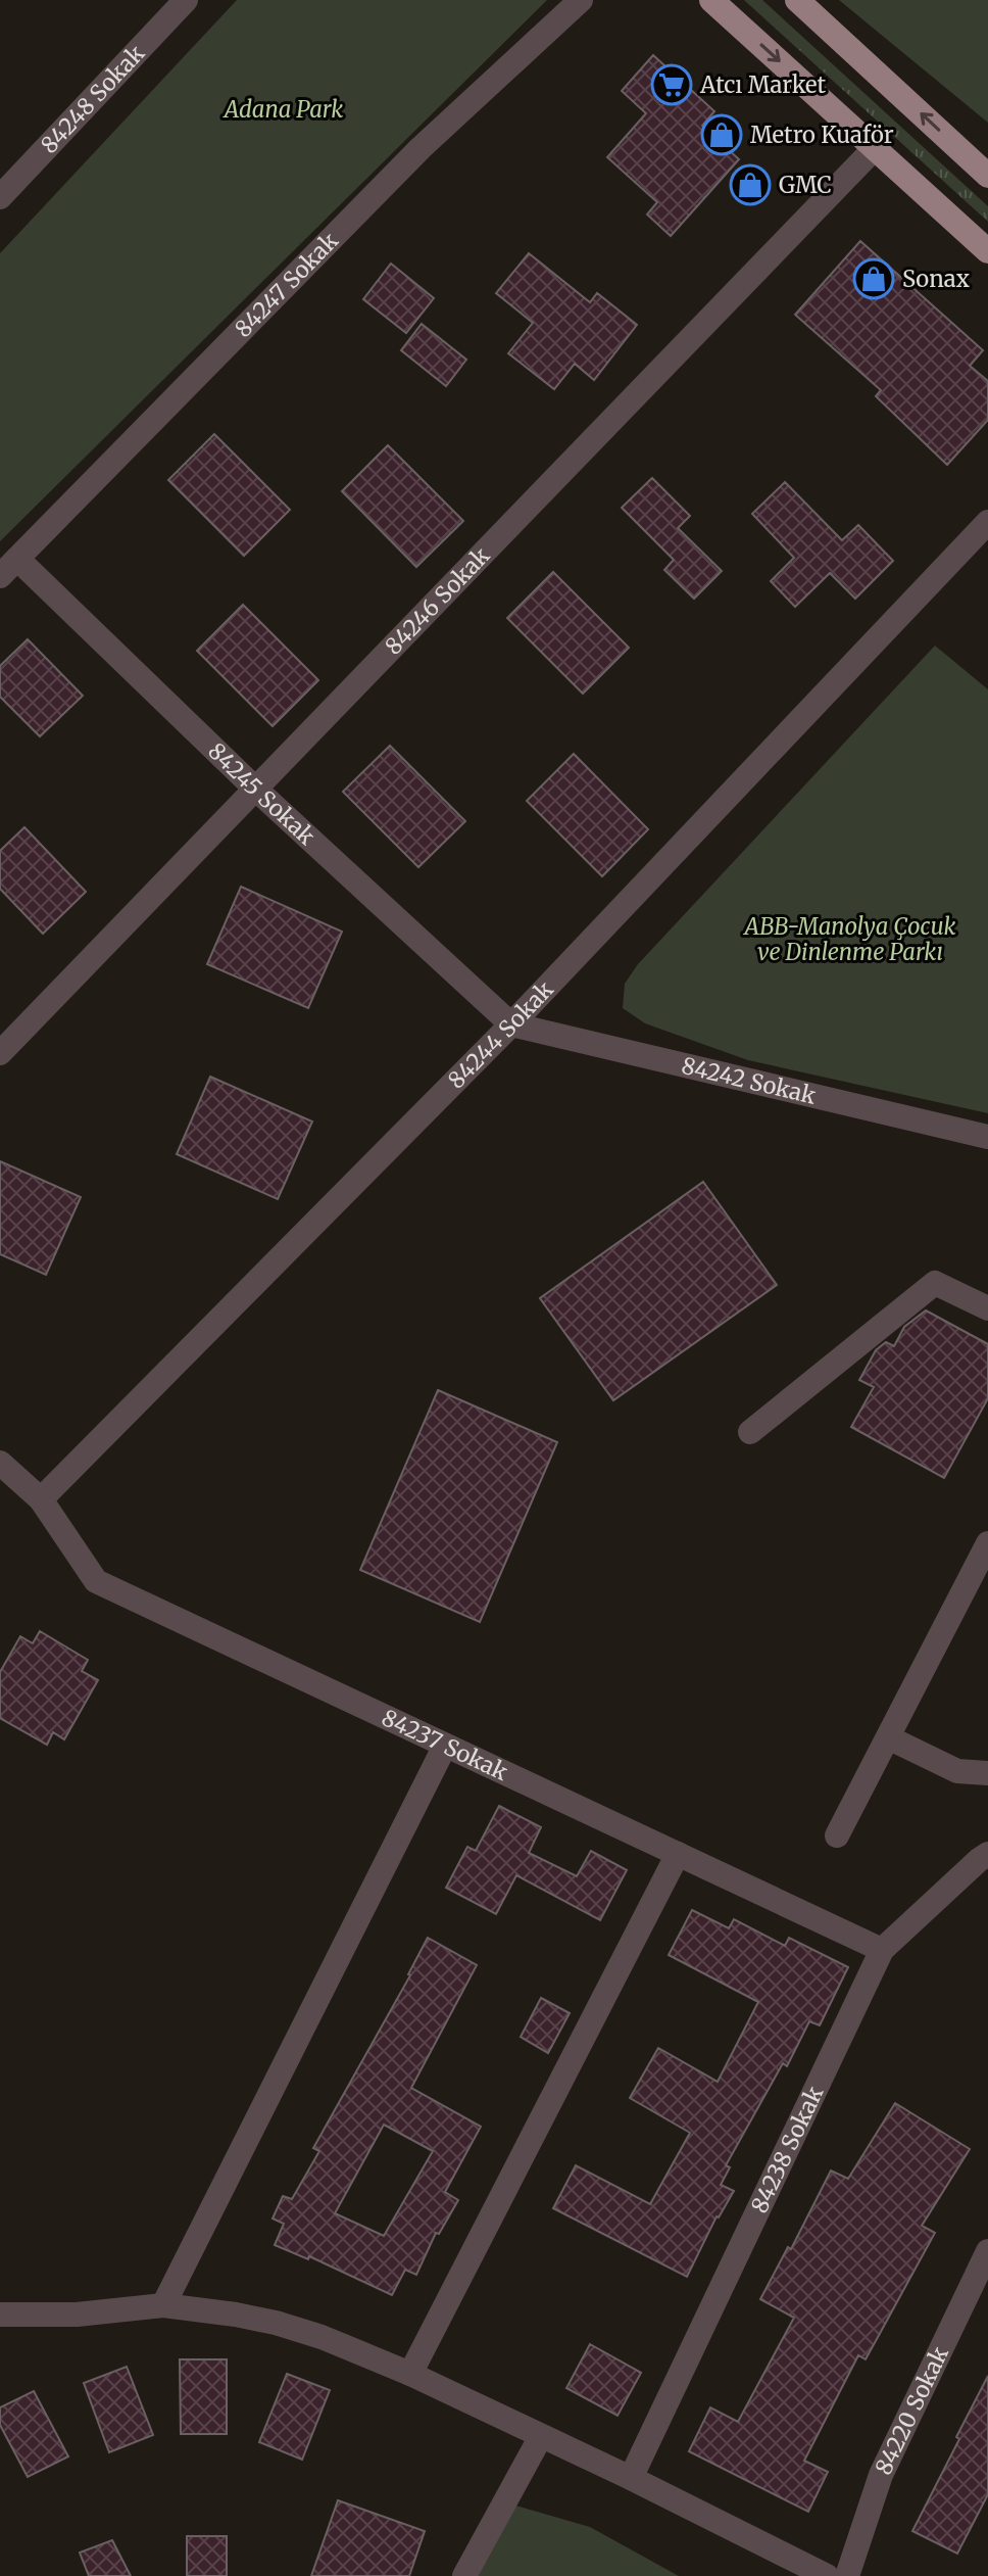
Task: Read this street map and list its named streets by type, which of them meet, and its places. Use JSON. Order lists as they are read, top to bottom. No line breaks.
{"streets":{"street":["84248 Sokak","84247 Sokak","84246 Sokak","84245 Sokak","84244 Sokak","84242 Sokak","84237 Sokak","84238 Sokak","84220 Sokak"]},"crossings":[["84247 Sokak","84245 Sokak"],["84246 Sokak","84245 Sokak"],["84245 Sokak","84244 Sokak"],["84245 Sokak","84242 Sokak"],["84244 Sokak","84242 Sokak"],["84244 Sokak","84237 Sokak"],["84237 Sokak","84238 Sokak"]],"parks":["Adana Park","ABB-Manolya Çocuk ve Dinlenme Parkı"],"places":{"supermarket":["Atcı Market"],"shop":["Metro Kuaför","GMC","Sonax"]}}
